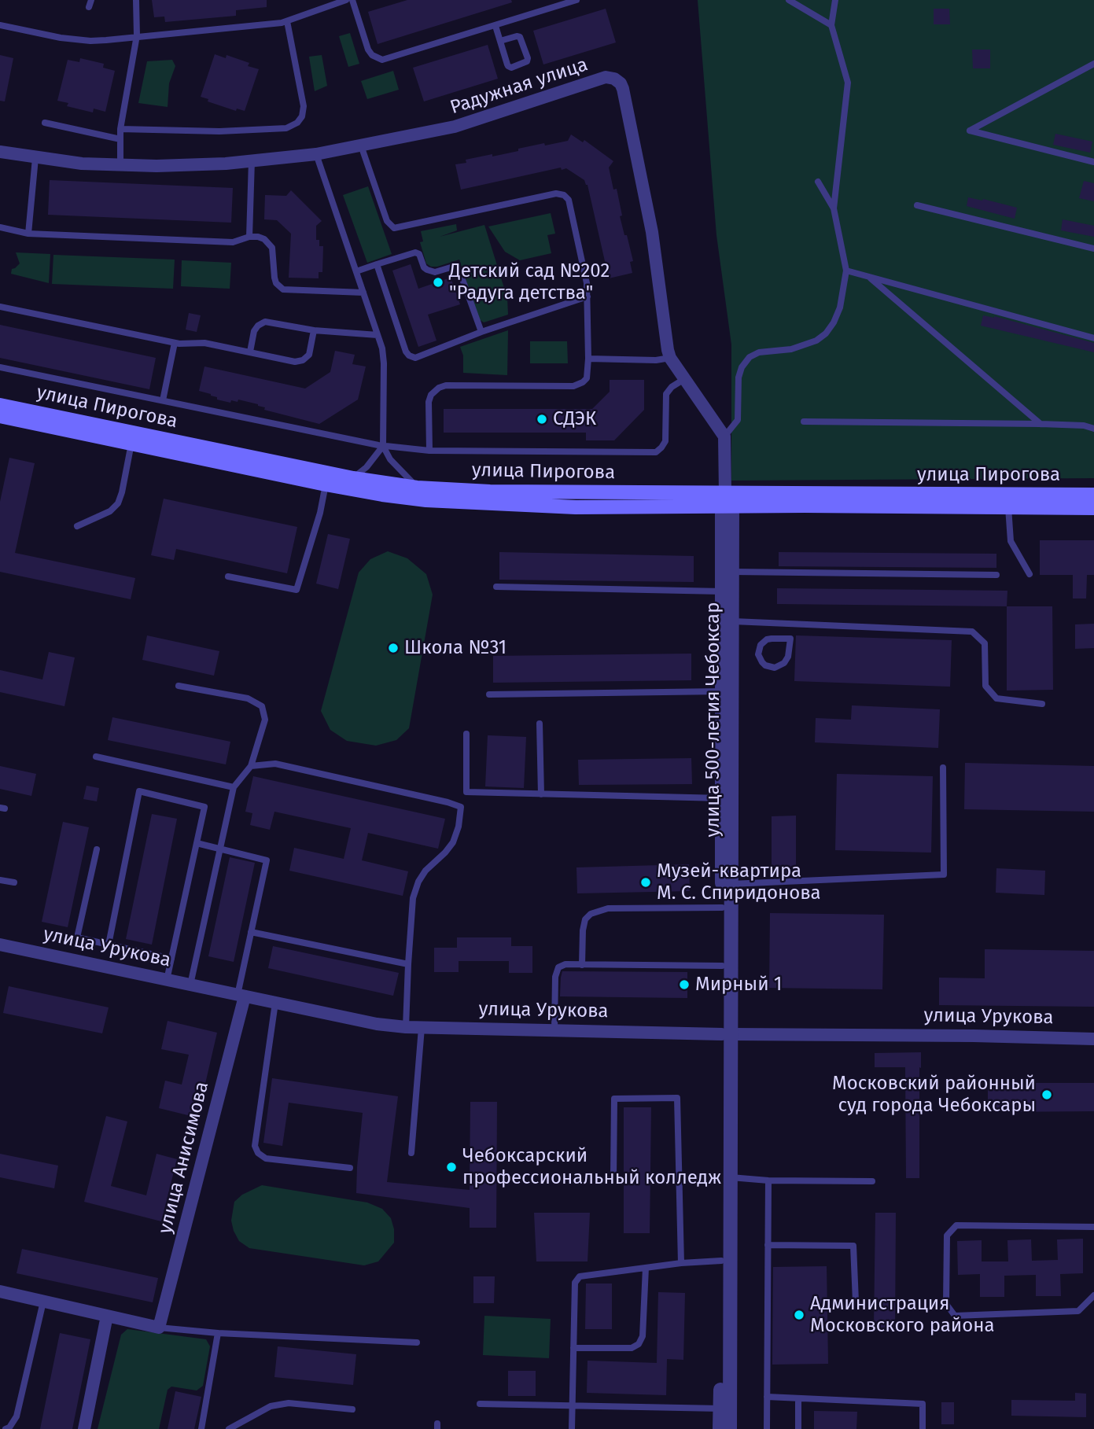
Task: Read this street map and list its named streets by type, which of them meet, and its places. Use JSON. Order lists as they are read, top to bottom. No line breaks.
{"streets":{"main road":["улица Пирогова"],"street":["Радужная улица","улица 500-летия Чебоксар","улица Урукова","улица Анисимова"]},"crossings":[["улица Пирогова","улица 500-летия Чебоксар"],["улица 500-летия Чебоксар","улица Урукова"],["улица Урукова","улица Анисимова"]],"places":["Детский сад №202 \"Радуга детства\"","СДЭК","Школа №31","Музей-квартира М. С. Спиридонова","Мирный 1","Московский районный суд города Чебоксары","Чебоксарский профессиональный колледж","Администрация Московского района"]}
